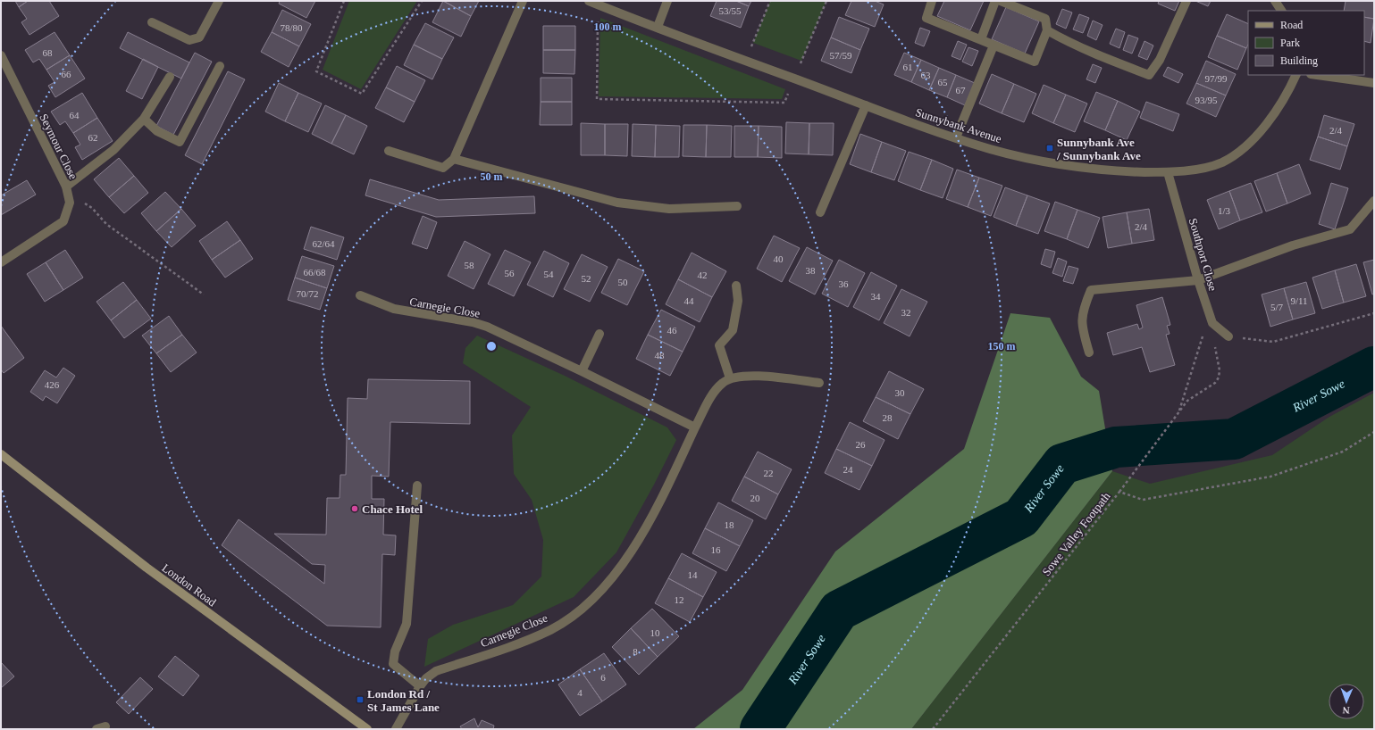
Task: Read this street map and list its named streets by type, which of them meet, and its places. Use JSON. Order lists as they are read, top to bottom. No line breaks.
{"streets":{"main road":["London Road"],"street":["Sunnybank Avenue","Seymour Close","Southport Close","Carnegie Close"],"path":["Sowe Valley Footpath"]},"crossings":[["Sunnybank Avenue","Southport Close"]],"water":["River Sowe"],"places":{"transit":["Sunnybank Ave / Sunnybank Ave","London Rd / St James Lane"],"other":["Chace Hotel"]},"house_numbers":["53/55","78/80","68","57/59","61","66","63","97/99","65","67","93/95","64","2/4","62","1/3","2/4","62/64","40","58","38","66/68","56","54","42","52","50","36","70/72","34","44","9/11","5/7","32","46","48","426","30","28","26","24","22","20","18","16","14","12","10","8","6","4"],"legend":["Road","Park","Building"],"north":"bottom","rings":["100 m","50 m","150 m"]}
